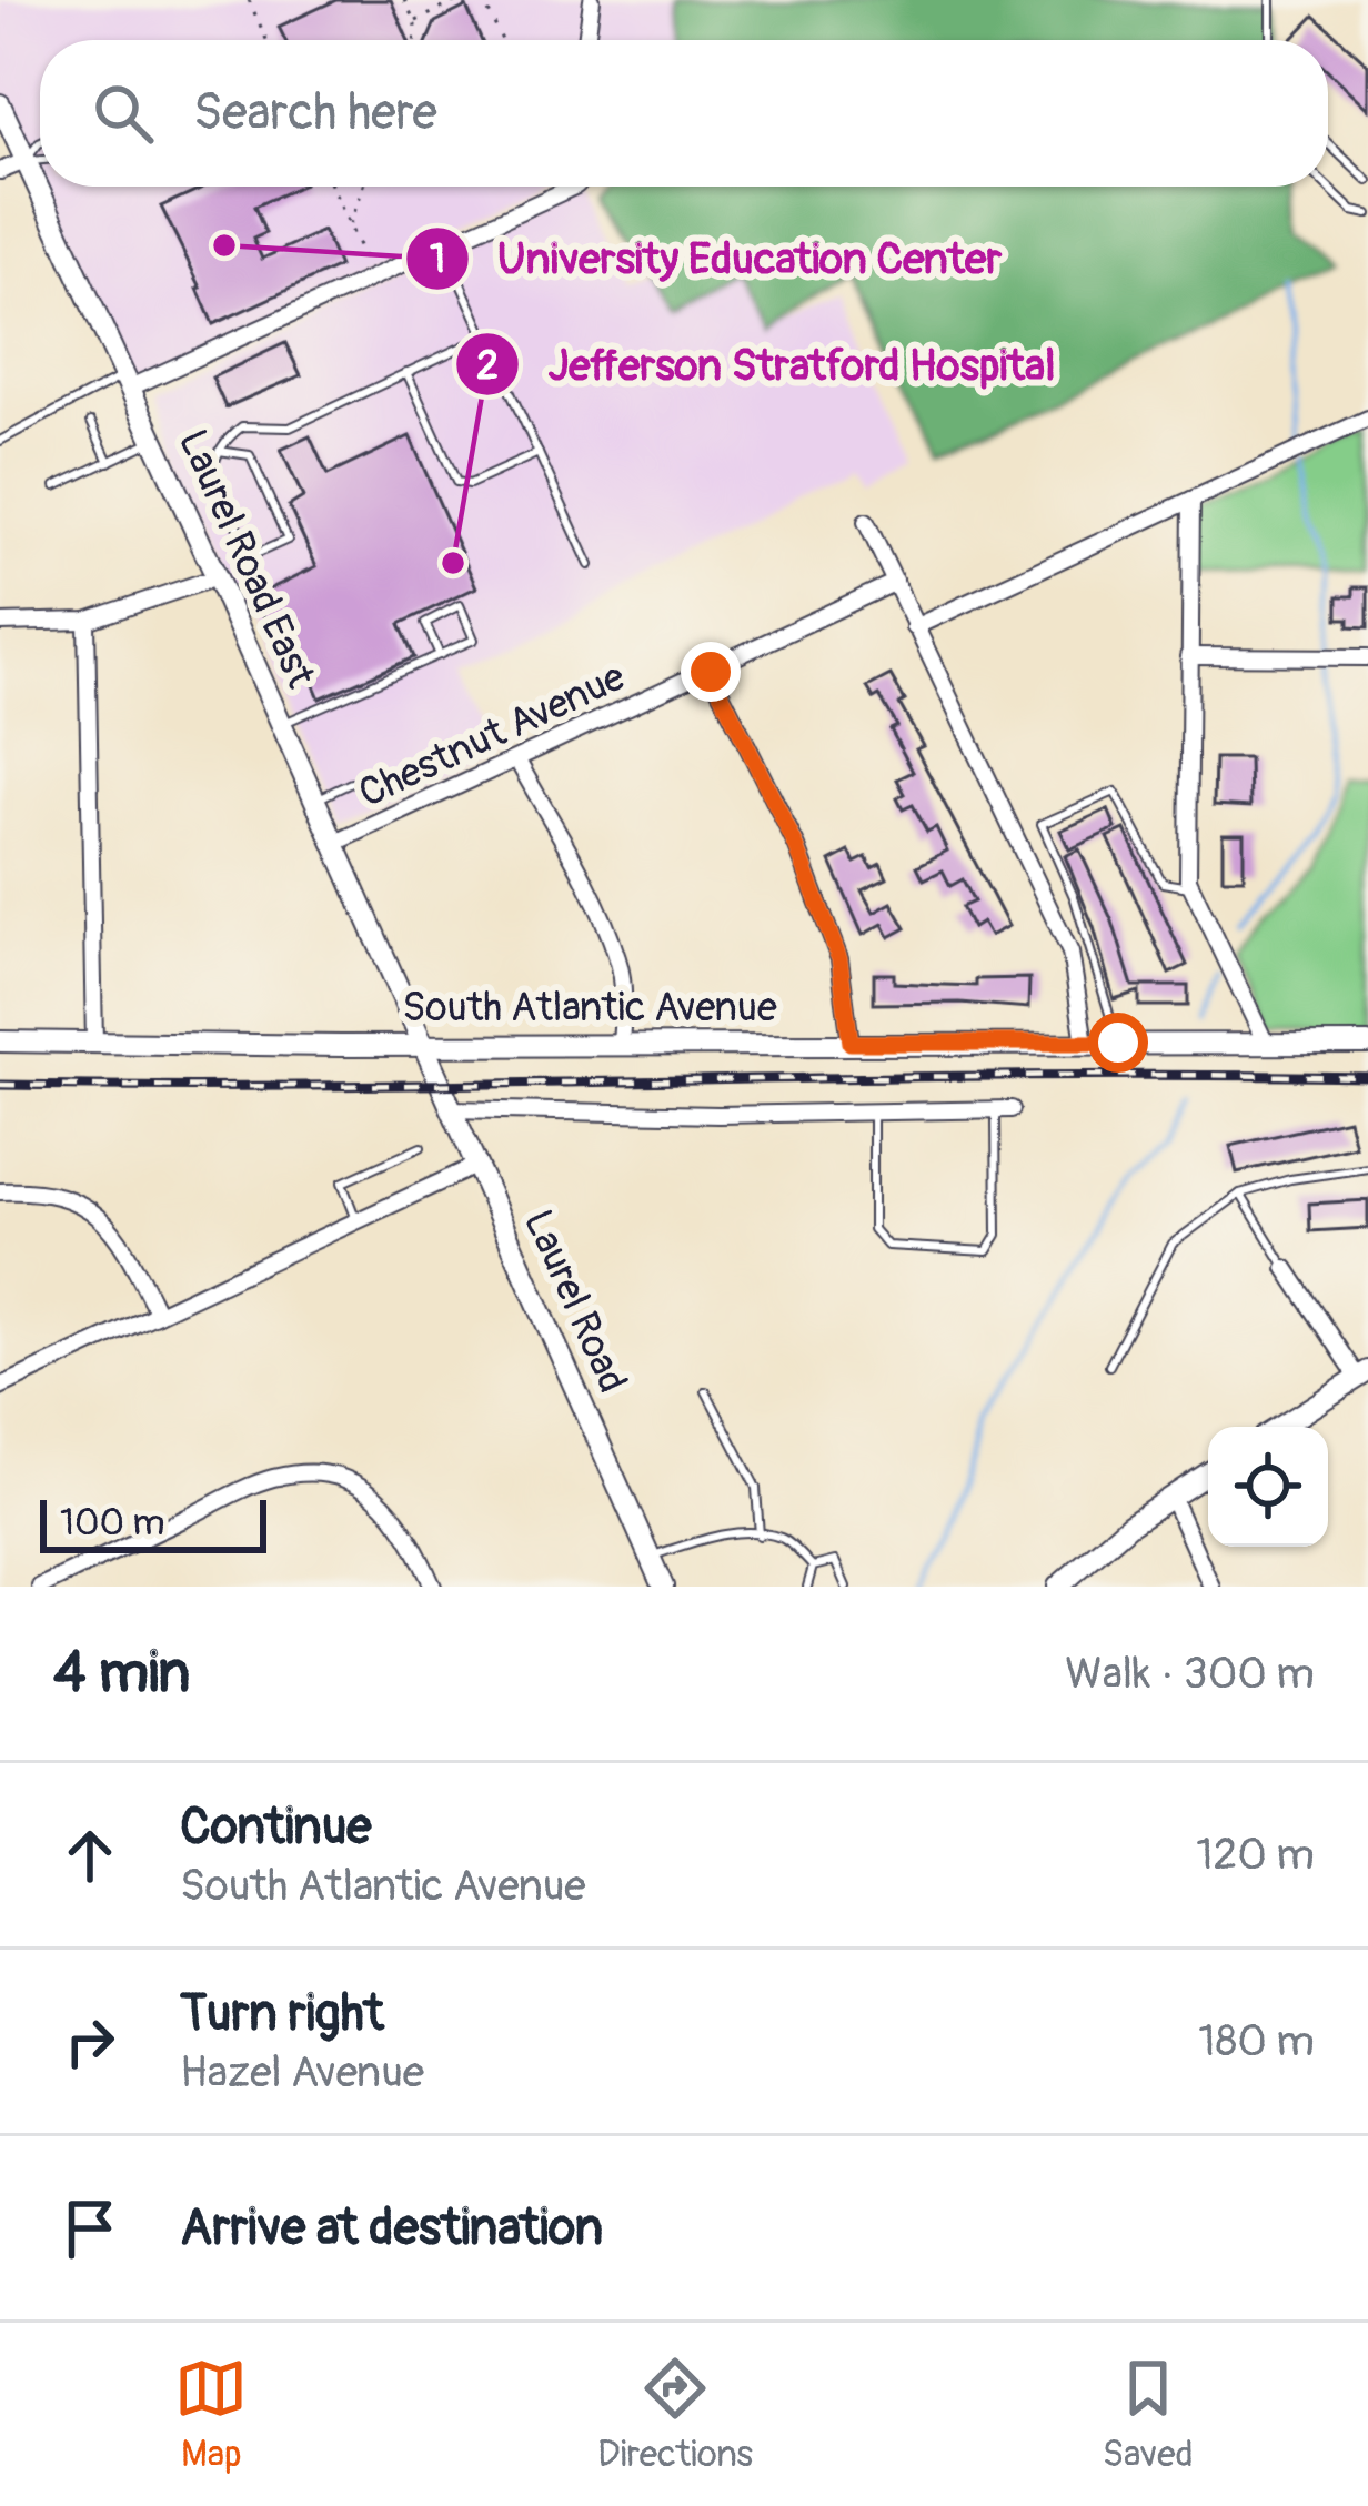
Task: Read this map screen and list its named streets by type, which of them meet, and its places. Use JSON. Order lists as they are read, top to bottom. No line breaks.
{"streets":{"street":["Laurel Road East","Chestnut Avenue","South Atlantic Avenue","Laurel Road"]},"crossings":[["Laurel Road East","Chestnut Avenue"],["Laurel Road East","South Atlantic Avenue"],["Laurel Road East","Laurel Road"],["South Atlantic Avenue","Laurel Road"]],"places":["University Education Center","Jefferson Stratford Hospital"],"scale_bar":"100 m","page":{"search":"Search here","scale":"100 m","heading":["4 min","Walk · 300 m"],"list":[["Continue","South Atlantic Avenue","120 m"],["Turn right","Hazel Avenue","180 m"],"Arrive at destination"],"nav":["Map","Directions","Saved"]}}
